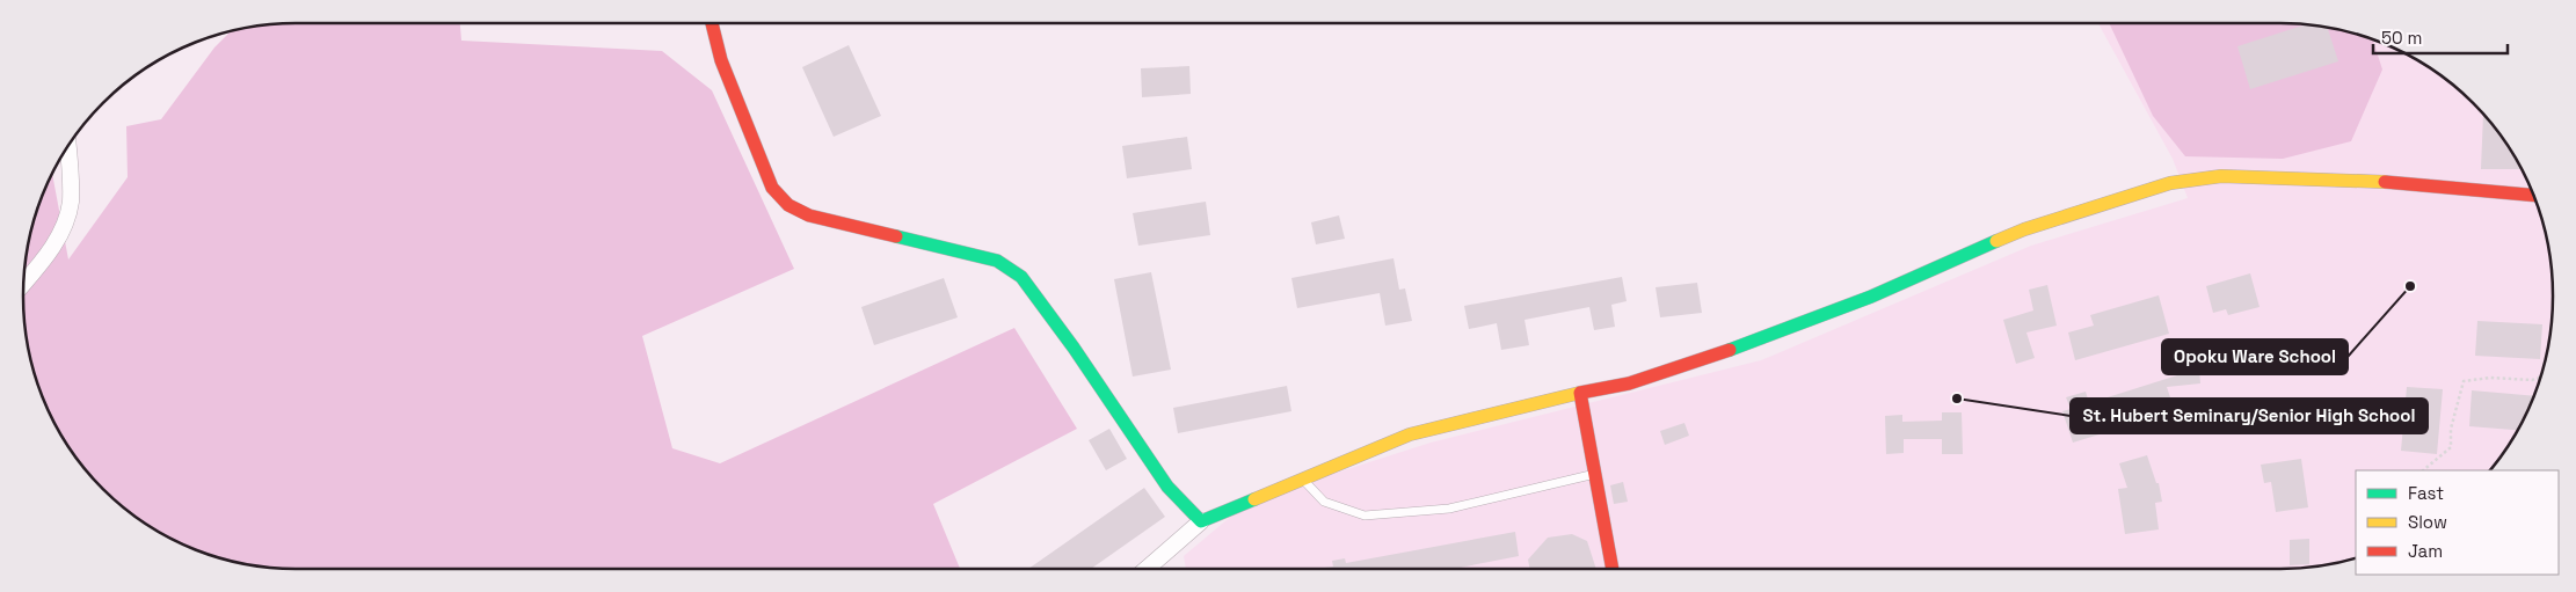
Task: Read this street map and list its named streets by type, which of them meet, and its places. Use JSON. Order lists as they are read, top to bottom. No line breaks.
{"places":["Opoku Ware School","St. Hubert Seminary/Senior High School"],"legend":["Fast","Slow","Jam"],"scale_bar":"50 m"}
